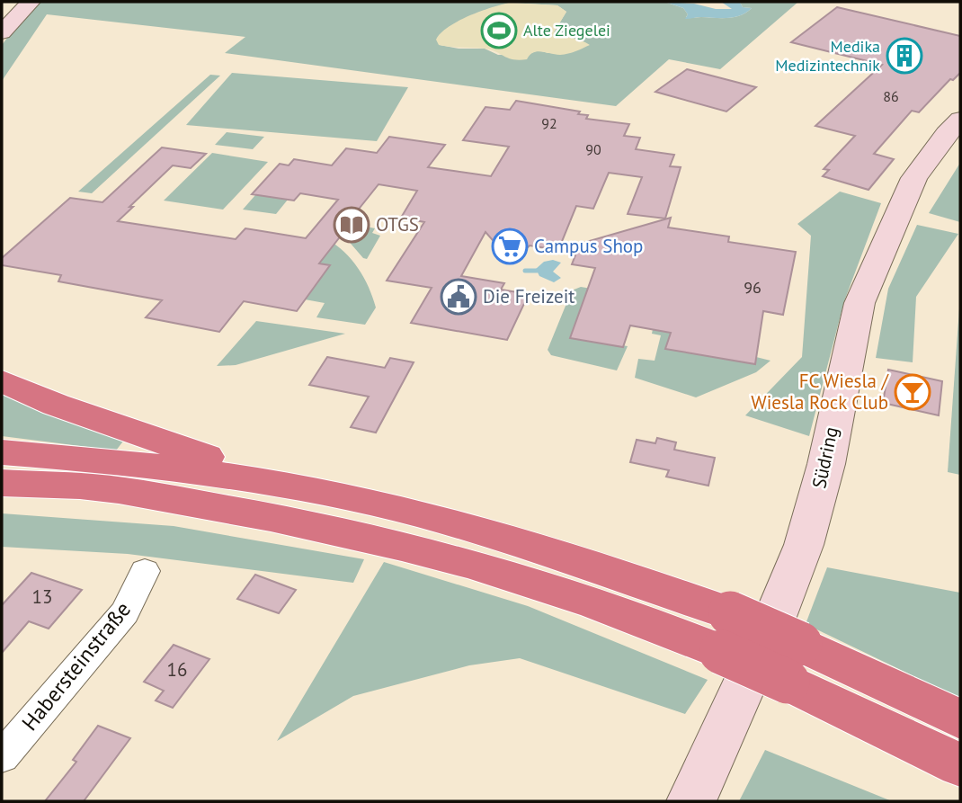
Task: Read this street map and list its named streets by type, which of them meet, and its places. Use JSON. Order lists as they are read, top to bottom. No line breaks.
{"streets":{"street":["Südring","Habersteinstraße"]},"places":{"sports":["Alte Ziegelei"],"building":["Medika Medizintechnik"],"library":["OTGS"],"supermarket":["Campus Shop"],"public building":["Die Freizeit"],"bar":["FC Wiesla / Wiesla Rock Club"]},"house_numbers":["86","92","90","96","13","16"]}
